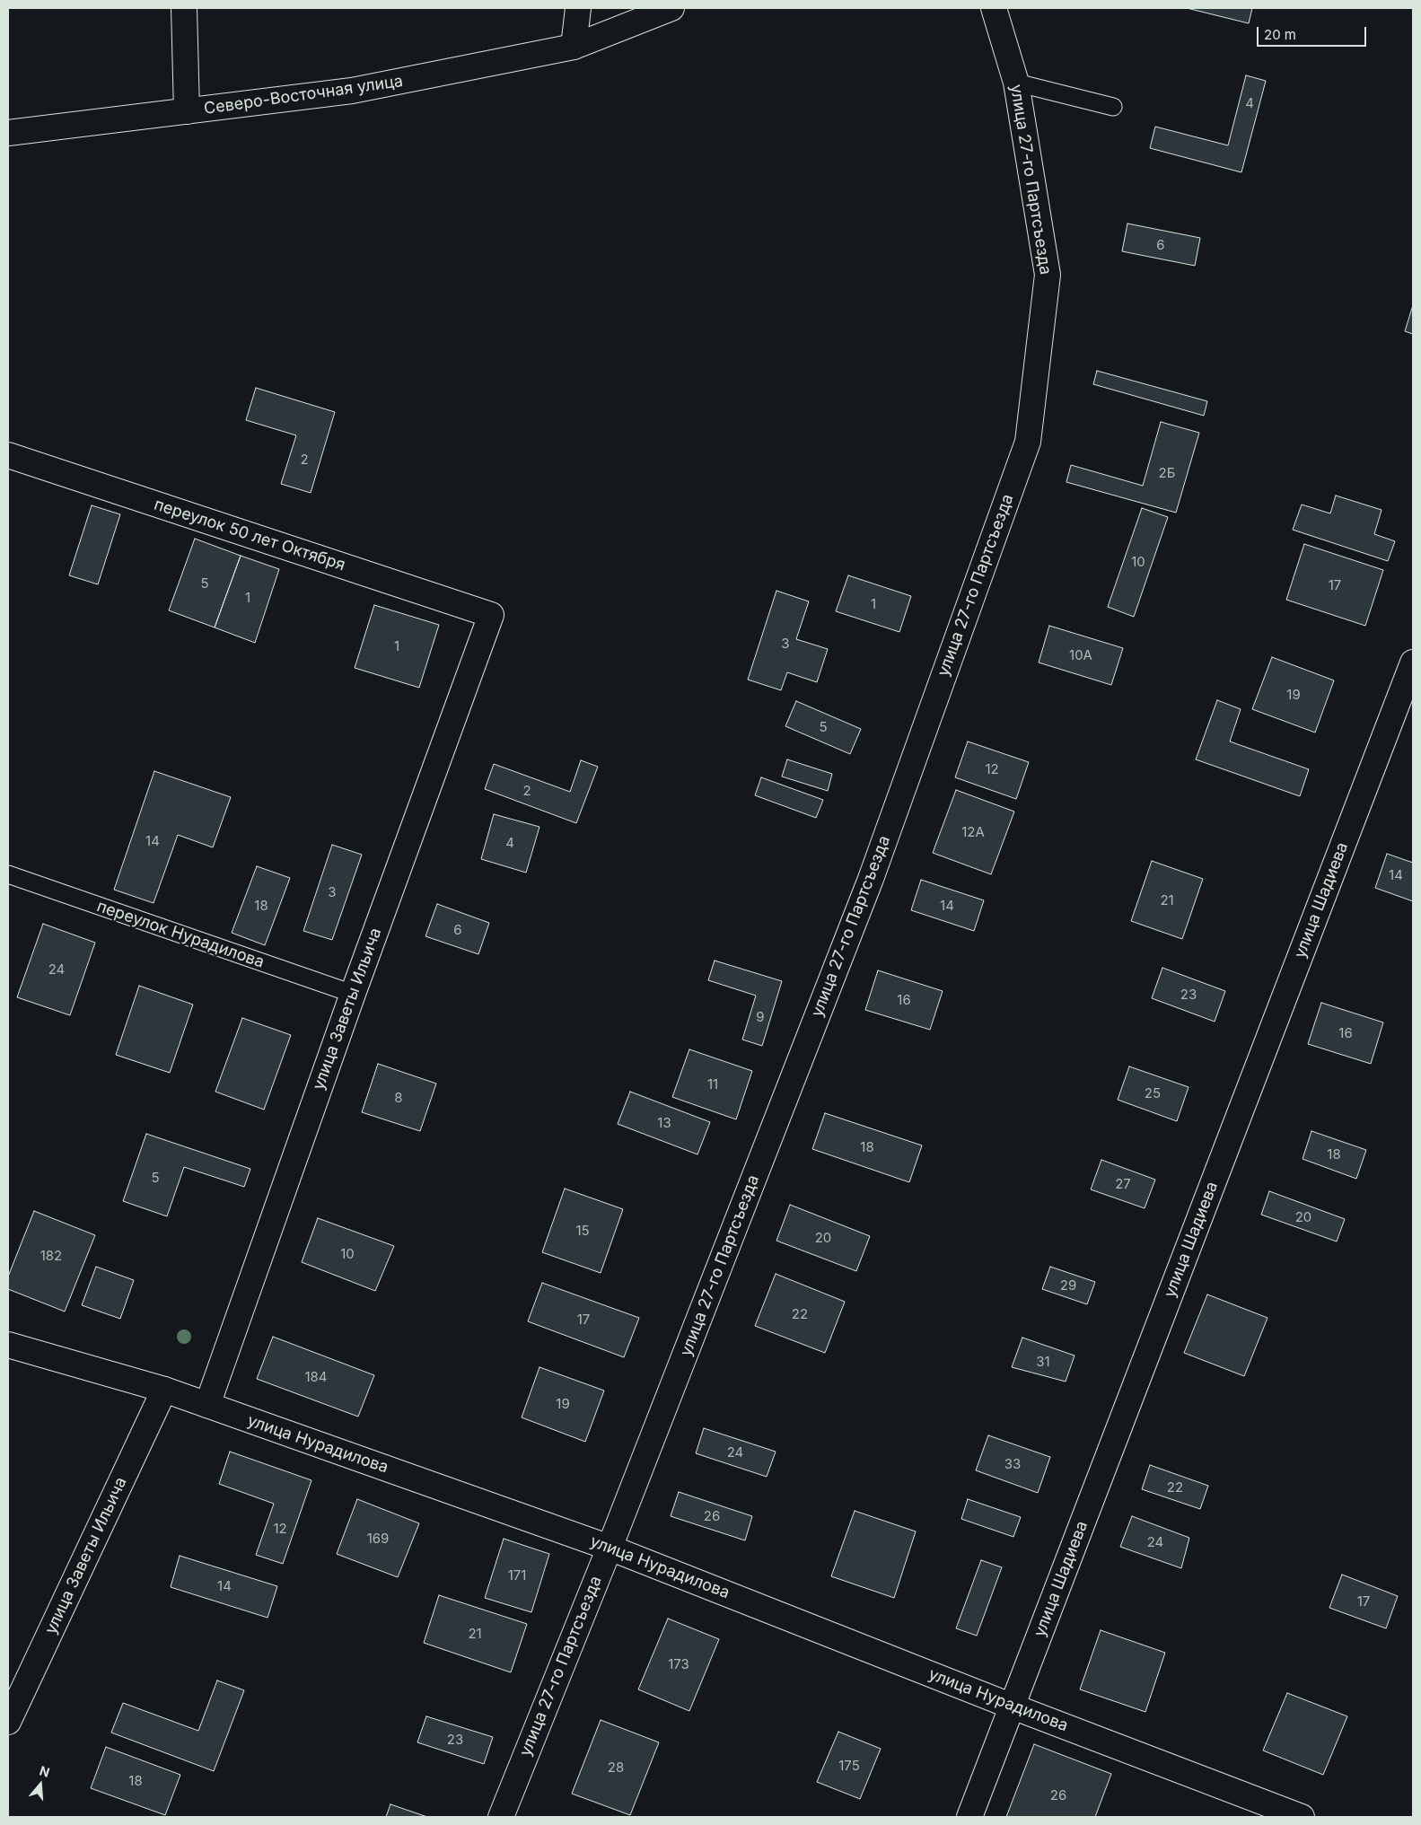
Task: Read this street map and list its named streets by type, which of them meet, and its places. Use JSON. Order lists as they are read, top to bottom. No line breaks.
{"streets":{"street":["Северо-Восточная улица","улица 27-го Партсъезда","переулок 50 лет Октября","улица Шадиева","улица Заветы Ильича","улица Нурадилова"],"lane":["переулок Нурадилова"]},"crossings":[["улица 27-го Партсъезда","улица Нурадилова"],["переулок 50 лет Октября","улица Заветы Ильича"],["улица Шадиева","улица Нурадилова"],["переулок Нурадилова","улица Заветы Ильича"],["улица Заветы Ильича","улица Нурадилова"]],"house_numbers":["4","6","2","2Б","10","5","17","1","1","3","1","10А","19","5","12","2","12А","14","4","14","3","21","18","14","6","24","23","16","9","16","11","25","8","13","18","18","5","27","20","15","20","10","182","29","22","17","31","184","19","24","33","22","26","12","169","24","171","14","17","21","173","23","175","28","18","26"],"scale_bar":"20 m","north":"top"}
